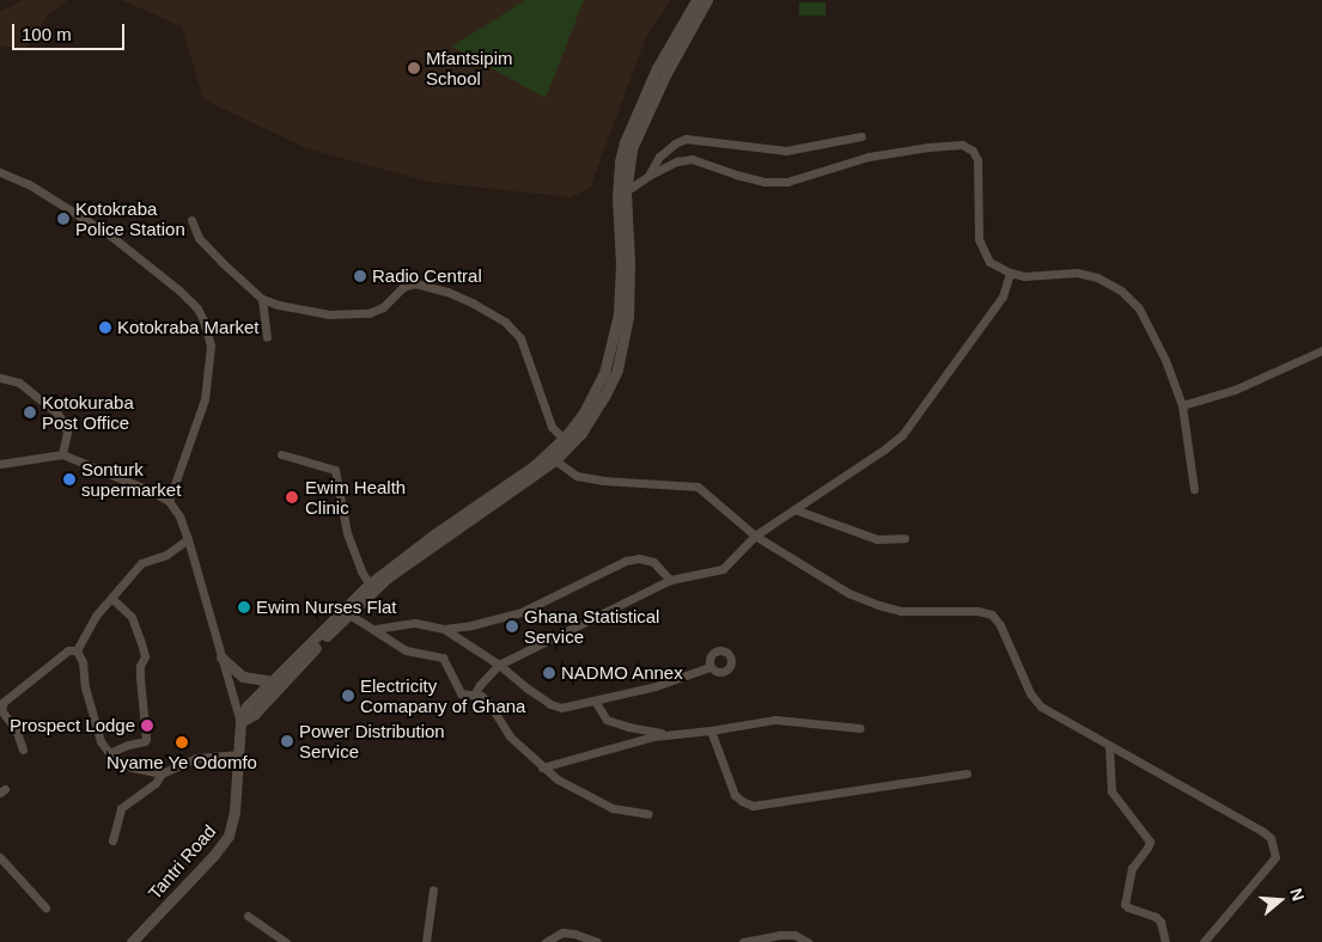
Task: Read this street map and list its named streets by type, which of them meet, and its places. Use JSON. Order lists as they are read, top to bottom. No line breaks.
{"streets":{"street":["Tantri Road"]},"places":["Mfantsipim School","Kotokraba Police Station","Radio Central","Kotokraba Market","Kotokuraba Post Office","Sonturk supermarket","Ewim Health Clinic","Ewim Nurses Flat","Ghana Statistical Service","NADMO Annex","Electricity Comapany of Ghana","Prospect Lodge","Power Distribution Service","Nyame Ye Odomfo"],"scale_bar":"100 m","north":"right"}
